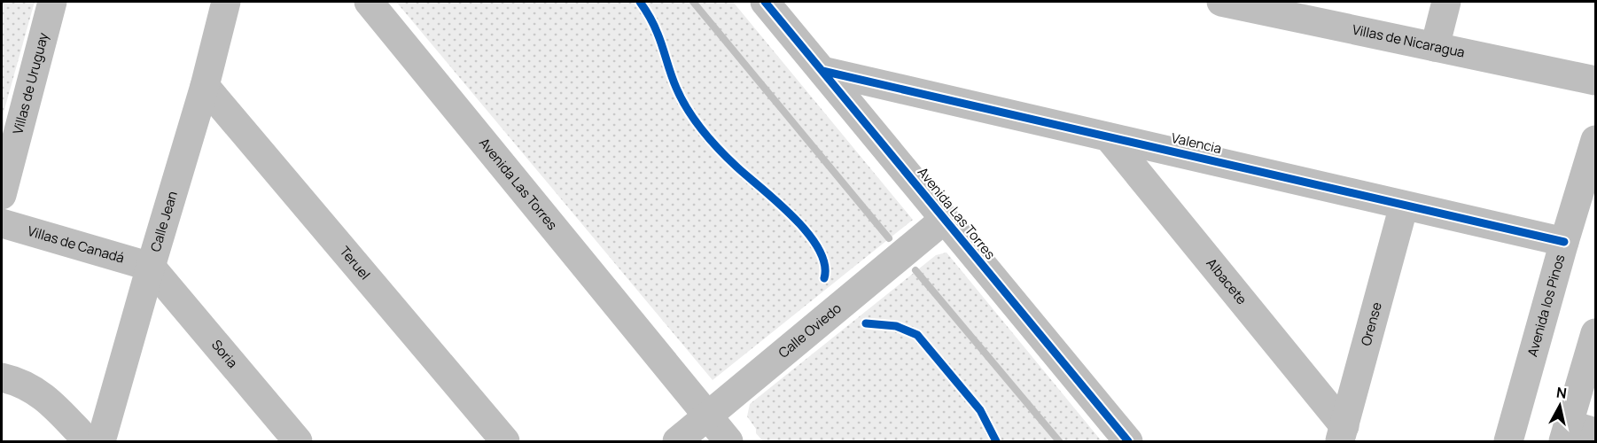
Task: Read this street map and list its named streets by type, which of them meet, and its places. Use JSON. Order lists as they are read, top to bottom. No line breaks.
{"streets":{"street":["Villas de Nicaragua","Villas de Uruguay","Valencia","Avenida Las Torres","Calle Jean","Villas de Canadá","Teruel","Albacete","Avenida los Pinos","Orense","Calle Oviedo","Soria"]},"crossings":[["Valencia","Avenida Las Torres"],["Valencia","Albacete"],["Valencia","Avenida los Pinos"],["Valencia","Orense"],["Avenida Las Torres","Calle Oviedo"],["Calle Jean","Villas de Canadá"],["Calle Jean","Teruel"],["Calle Jean","Soria"],["Villas de Canadá","Soria"],["Albacete","Orense"]],"north":"top"}
